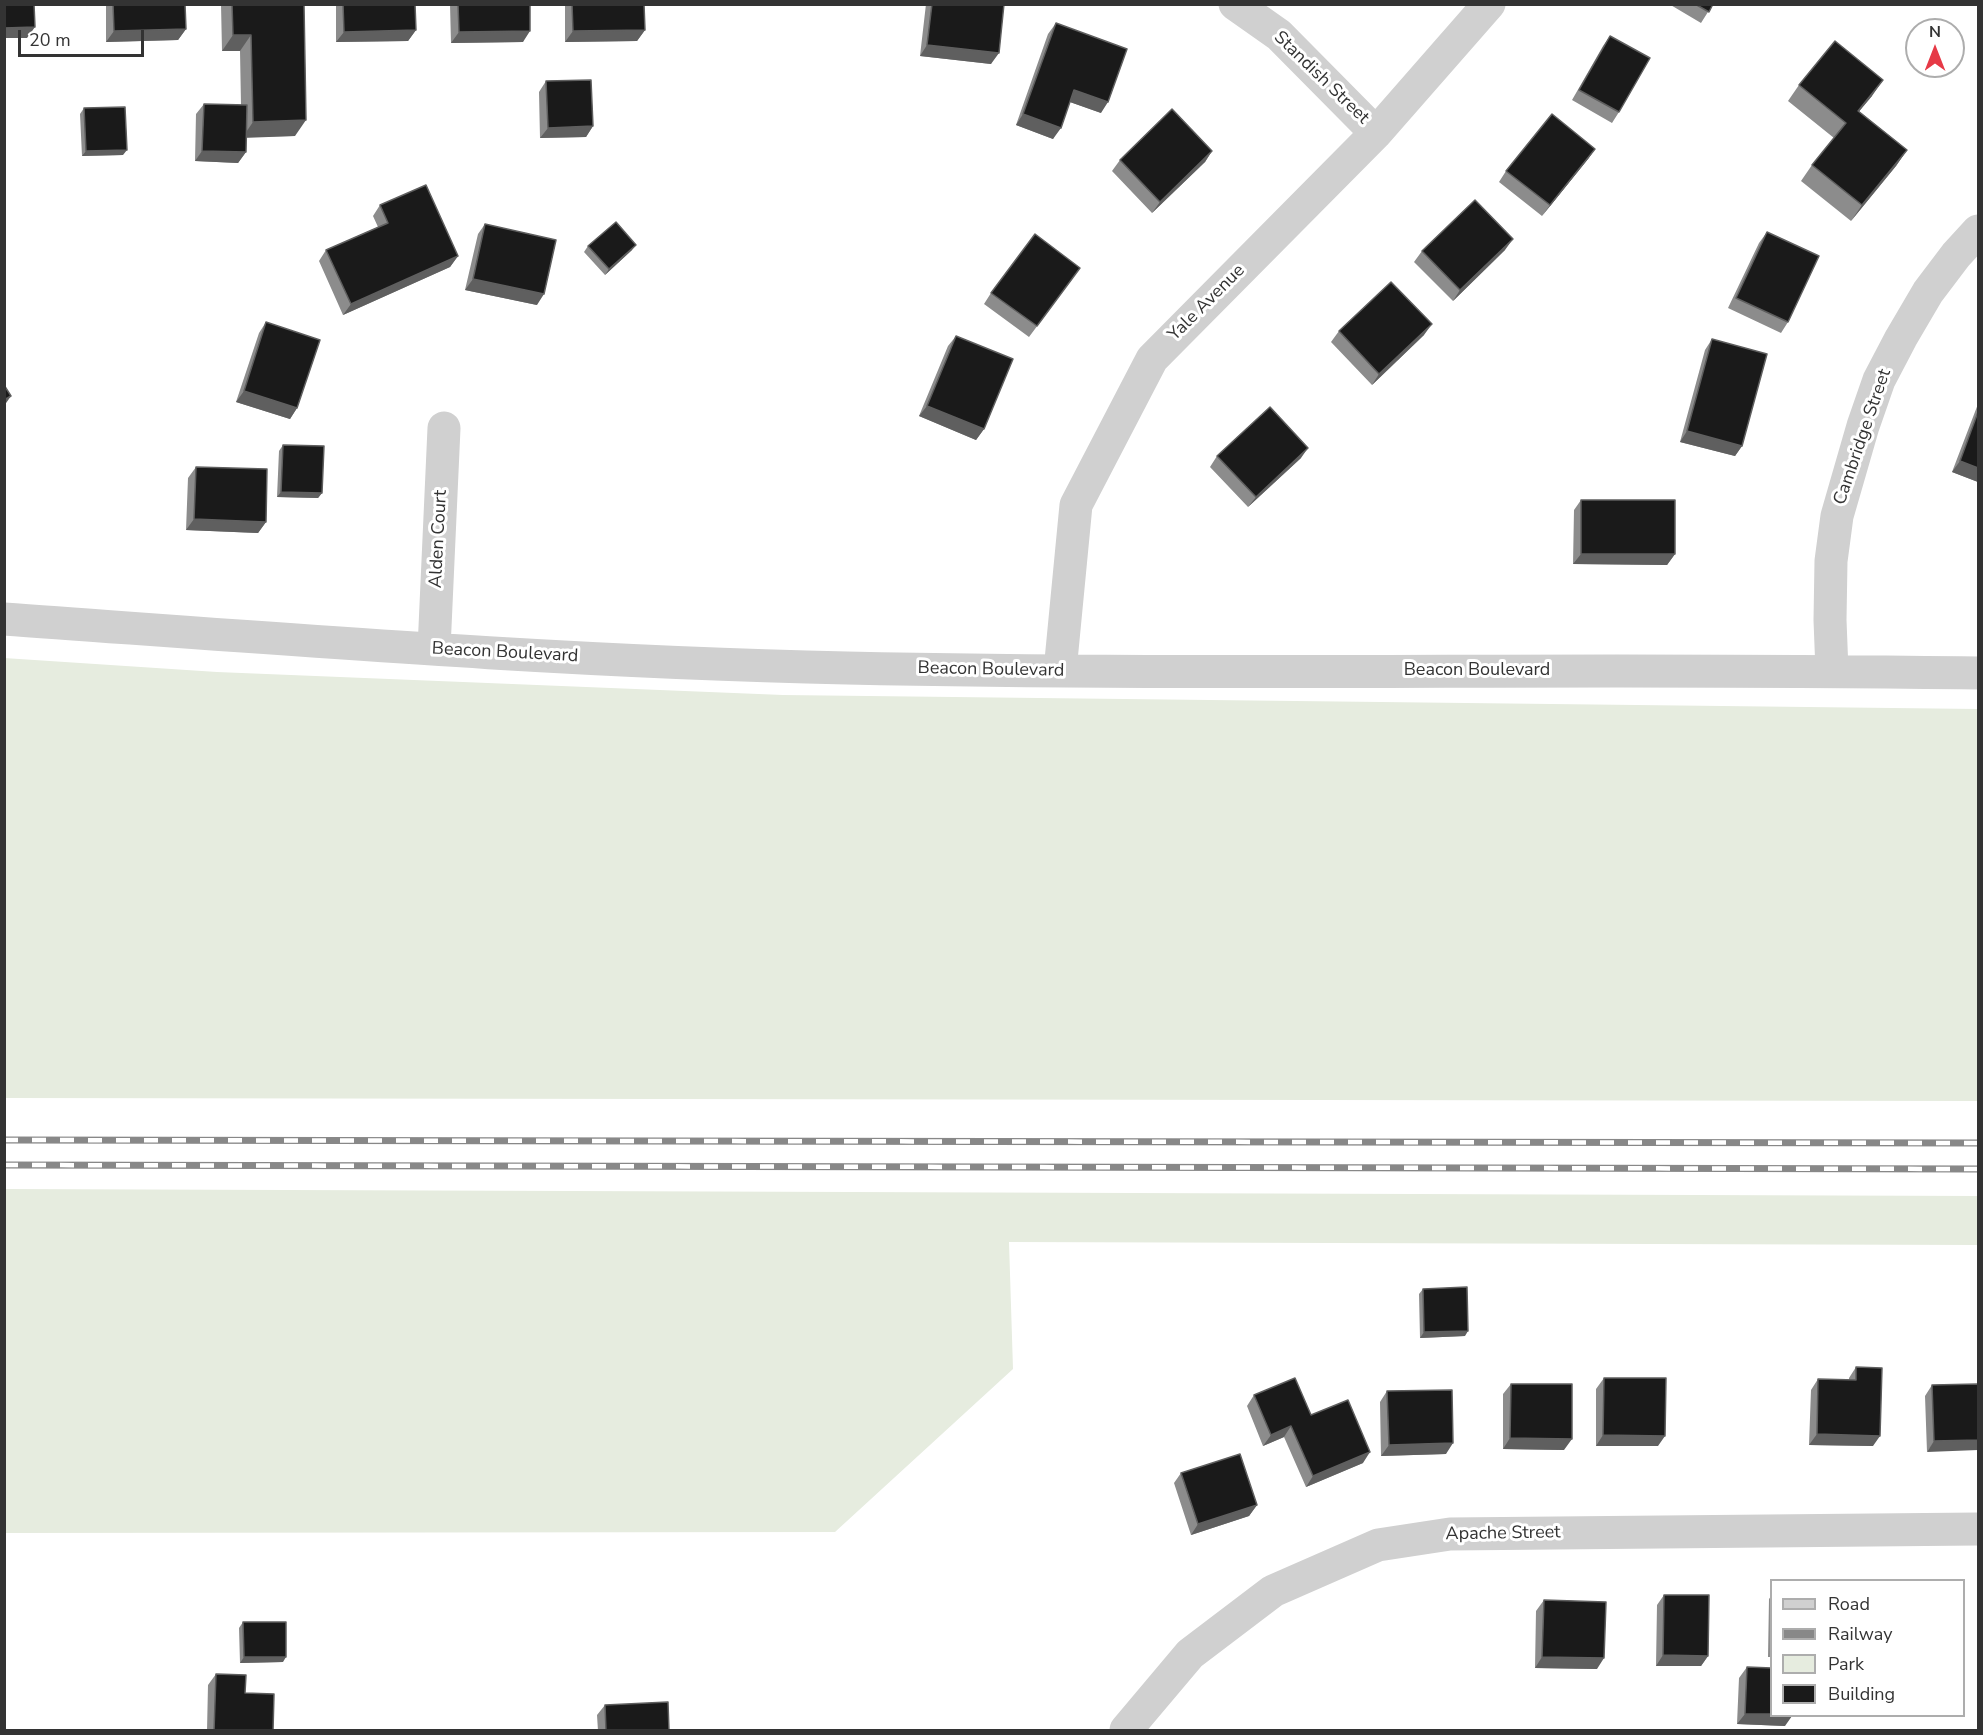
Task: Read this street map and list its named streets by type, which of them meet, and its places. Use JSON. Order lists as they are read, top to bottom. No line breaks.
{"streets":{"street":["Standish Street","Yale Avenue","Cambridge Street","Alden Court","Beacon Boulevard","Apache Street"]},"crossings":[["Standish Street","Yale Avenue"],["Yale Avenue","Beacon Boulevard"],["Cambridge Street","Beacon Boulevard"],["Alden Court","Beacon Boulevard"]],"legend":["Road","Railway","Park","Building"],"scale_bar":"20 m","north":"top"}
